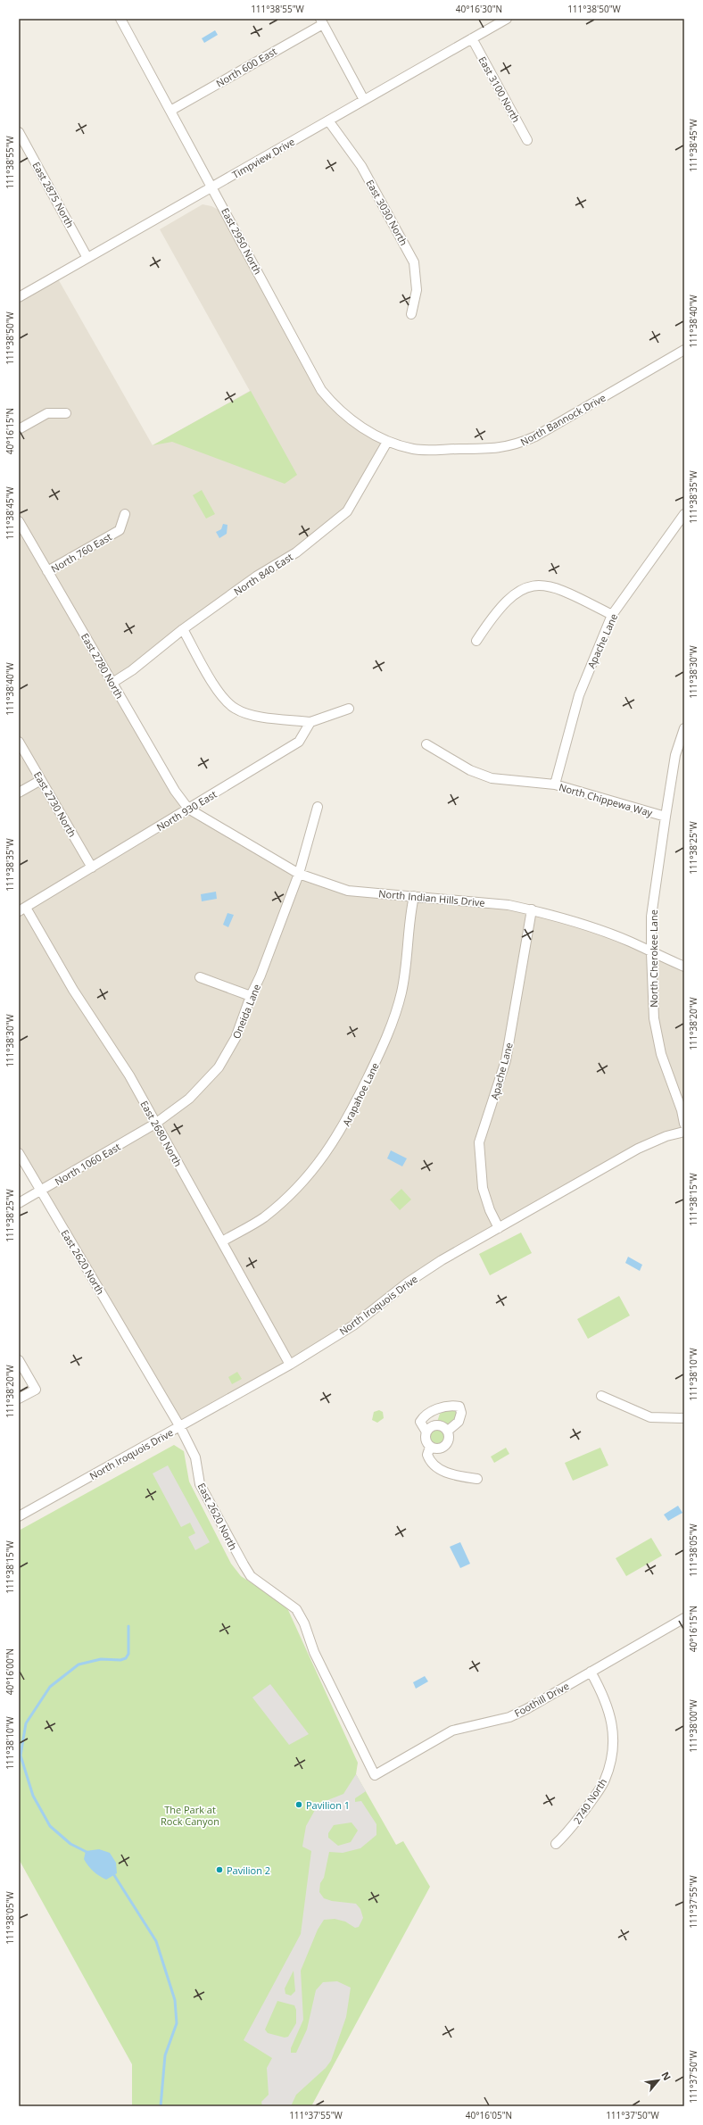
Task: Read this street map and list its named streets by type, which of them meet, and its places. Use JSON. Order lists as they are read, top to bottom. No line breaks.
{"streets":{"street":["North 600 East","East 3100 North","Timpview Drive","East 2875 North","East 3030 North","East 2950 North","North Bannock Drive","North 760 East","North 840 East","Apache Lane","East 2780 North","North Chippewa Way","East 2730 North","North 930 East","North Indian Hills Drive","North Cherokee Lane","Oneida Lane","Arapahoe Lane","East 2680 North","North 1060 East","East 2620 North","North Iroquois Drive","Foothill Drive","2740 North"]},"crossings":[["North 600 East","East 2950 North"],["East 3100 North","Timpview Drive"],["Timpview Drive","East 2875 North"],["Timpview Drive","East 3030 North"],["Timpview Drive","East 2950 North"],["East 2950 North","North Bannock Drive"],["East 2950 North","North 840 East"],["North Bannock Drive","North 840 East"],["North 760 East","East 2780 North"],["North 840 East","East 2780 North"],["Apache Lane","North Chippewa Way"],["Apache Lane","North Indian Hills Drive"],["Apache Lane","North Iroquois Drive"],["East 2780 North","North 930 East"],["East 2780 North","North Indian Hills Drive"],["North Chippewa Way","North Cherokee Lane"],["East 2730 North","North 930 East"],["North 930 East","North Indian Hills Drive"],["North 930 East","East 2680 North"],["North Indian Hills Drive","North Cherokee Lane"],["North Indian Hills Drive","Oneida Lane"],["North Indian Hills Drive","Arapahoe Lane"],["Oneida Lane","East 2680 North"],["Oneida Lane","North 1060 East"],["Arapahoe Lane","East 2680 North"],["East 2680 North","North 1060 East"],["East 2680 North","North Iroquois Drive"],["North 1060 East","East 2620 North"],["East 2620 North","North Iroquois Drive"],["East 2620 North","Foothill Drive"],["Foothill Drive","2740 North"]],"parks":["The Park at Rock Canyon"],"places":["Pavilion 1","Pavilion 2"],"north":"top right","coordinates":["111°38'55\"W","40°16'30\"N","111°38'50\"W","111°38'45\"W","111°38'40\"W","40°16'15\"N","111°38'35\"W","111°38'30\"W","111°38'25\"W","111°38'20\"W","111°38'15\"W","111°38'10\"W","111°38'05\"W","40°16'00\"N","111°38'00\"W","111°37'55\"W","111°37'50\"W","40°16'05\"N"]}
